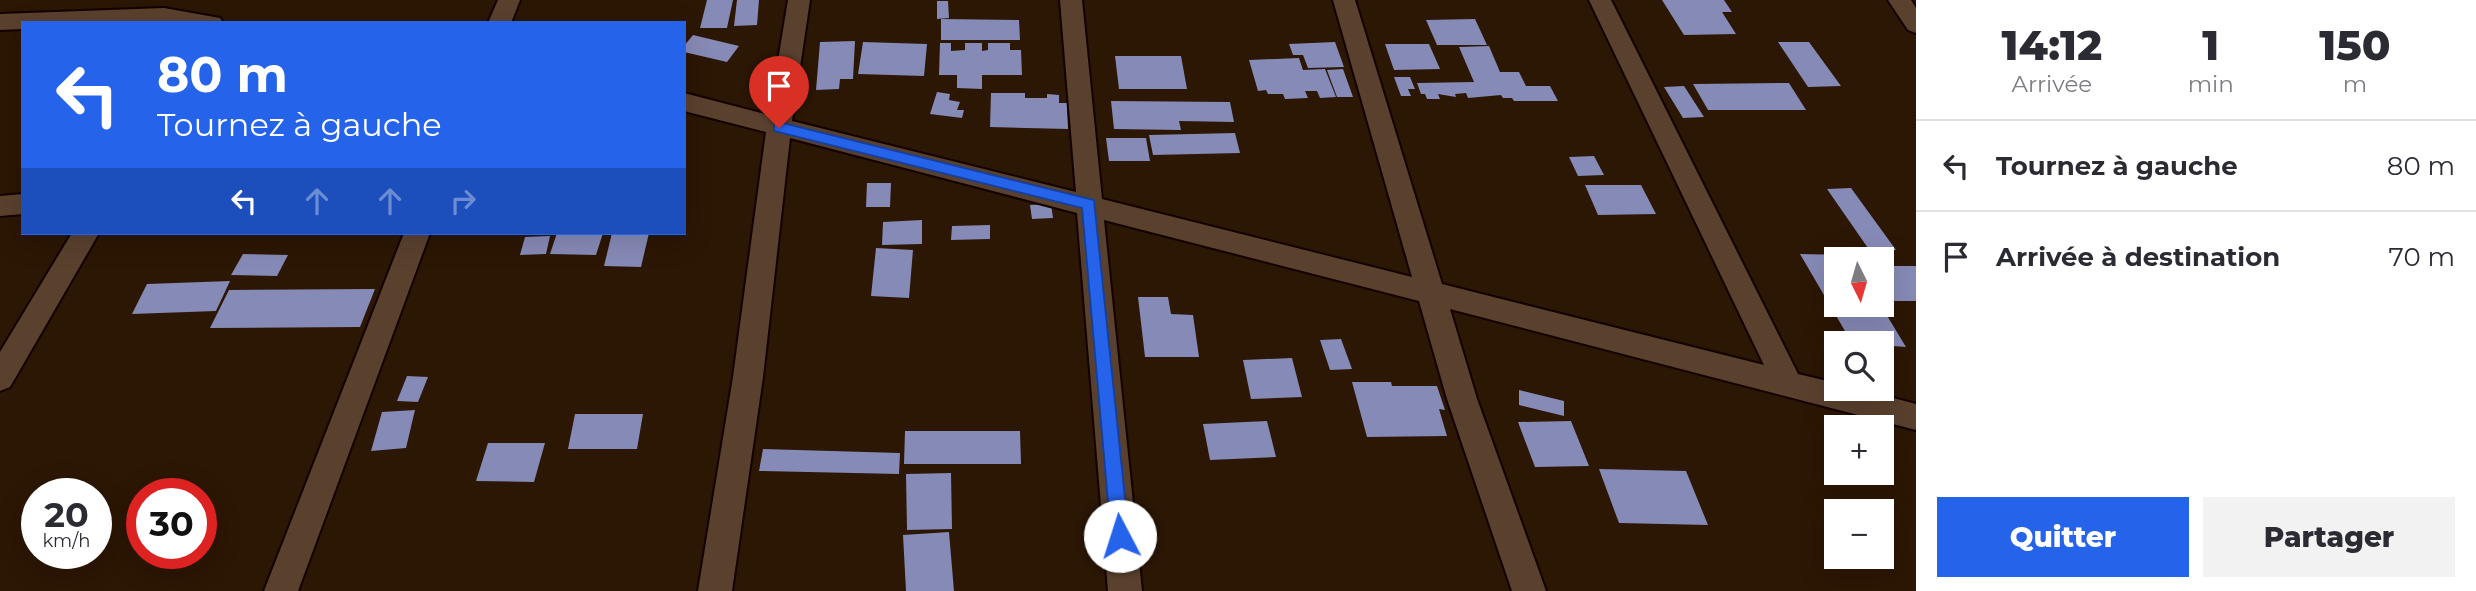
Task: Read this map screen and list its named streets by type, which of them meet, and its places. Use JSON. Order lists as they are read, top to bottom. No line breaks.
{"north":"bottom","page":{"eta":["14:12","Arrivée","1","min","150","m"],"turn":["80 m","Tournez à gauche"],"list":[{"name":"Tournez à gauche","value":"80 m"},{"name":"Arrivée à destination","value":"70 m"}],"map_buttons":["+","−"],"speed":"20 km/h","limit":"30","buttons":["Quitter","Partager"]}}
